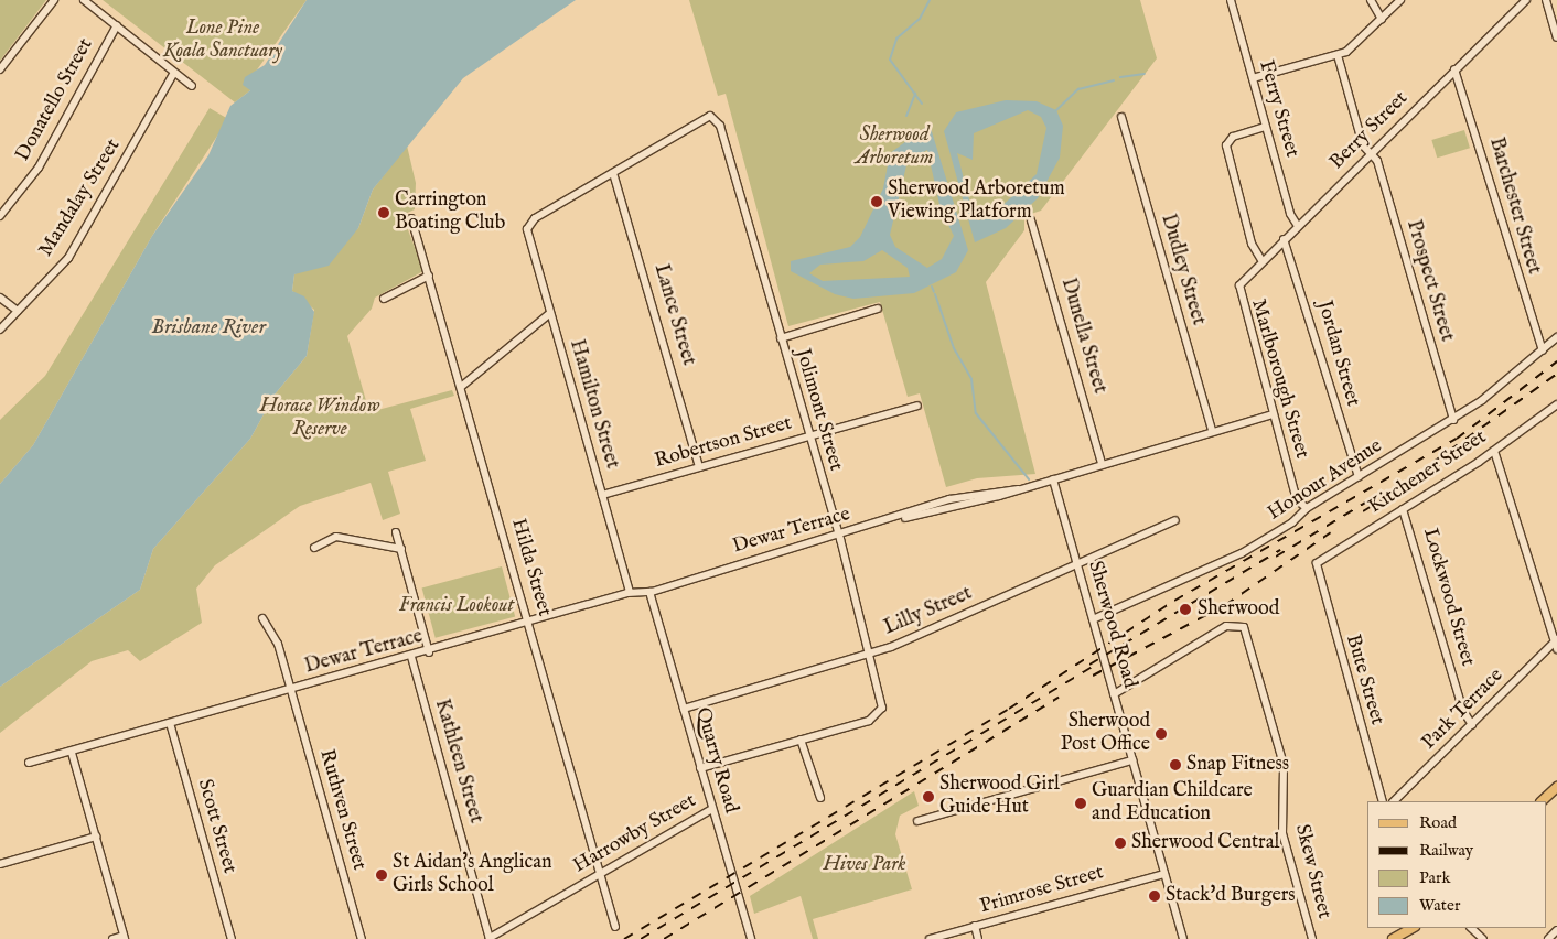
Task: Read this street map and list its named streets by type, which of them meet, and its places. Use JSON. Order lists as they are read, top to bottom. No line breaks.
{"streets":{"street":["Donatello Street","Ferry Street","Berry Street","Mandalay Street","Barchester Street","Dudley Street","Prospect Street","Lance Street","Dunella Street","Jordan Street","Marlborough Street","Hamilton Street","Jolimont Street","Robertson Street","Kitchener Street","Honour Avenue","Dewar Terrace","Hilda Street","Lockwood Street","Lilly Street","Sherwood Road","Bute Street","Park Terrace","Quarry Road","Kathleen Street","Ruthven Street","Scott Street","Harrowby Street","Skew Street","Primrose Street"]},"crossings":[["Ferry Street","Berry Street"],["Berry Street","Barchester Street"],["Berry Street","Prospect Street"],["Berry Street","Jordan Street"],["Berry Street","Marlborough Street"],["Barchester Street","Honour Avenue"],["Dudley Street","Dewar Terrace"],["Prospect Street","Honour Avenue"],["Lance Street","Hamilton Street"],["Lance Street","Jolimont Street"],["Lance Street","Robertson Street"],["Dunella Street","Dewar Terrace"],["Jordan Street","Honour Avenue"],["Marlborough Street","Honour Avenue"],["Marlborough Street","Dewar Terrace"],["Hamilton Street","Jolimont Street"],["Hamilton Street","Robertson Street"],["Hamilton Street","Dewar Terrace"],["Jolimont Street","Robertson Street"],["Jolimont Street","Dewar Terrace"],["Jolimont Street","Lilly Street"],["Kitchener Street","Lockwood Street"],["Kitchener Street","Bute Street"],["Honour Avenue","Sherwood Road"],["Dewar Terrace","Hilda Street"],["Dewar Terrace","Sherwood Road"],["Dewar Terrace","Quarry Road"],["Dewar Terrace","Kathleen Street"],["Dewar Terrace","Ruthven Street"],["Dewar Terrace","Scott Street"],["Hilda Street","Harrowby Street"],["Lockwood Street","Park Terrace"],["Lilly Street","Sherwood Road"],["Lilly Street","Quarry Road"],["Sherwood Road","Skew Street"],["Sherwood Road","Primrose Street"],["Quarry Road","Harrowby Street"],["Kathleen Street","Harrowby Street"]],"water":["Brisbane River"],"parks":["Lone Pine Koala Sanctuary","Sherwood Arboretum","Horace Window Reserve","Francis Lookout","Hives Park"],"places":["Sherwood Arboretum Viewing Platform","Carrington Boating Club","Sherwood","Sherwood Post Office","Snap Fitness","Sherwood Girl Guide Hut","Guardian Childcare and Education","Sherwood Central","St Aidan's Anglican Girls School","Stack'd Burgers"],"legend":["Road","Railway","Park","Water"]}
